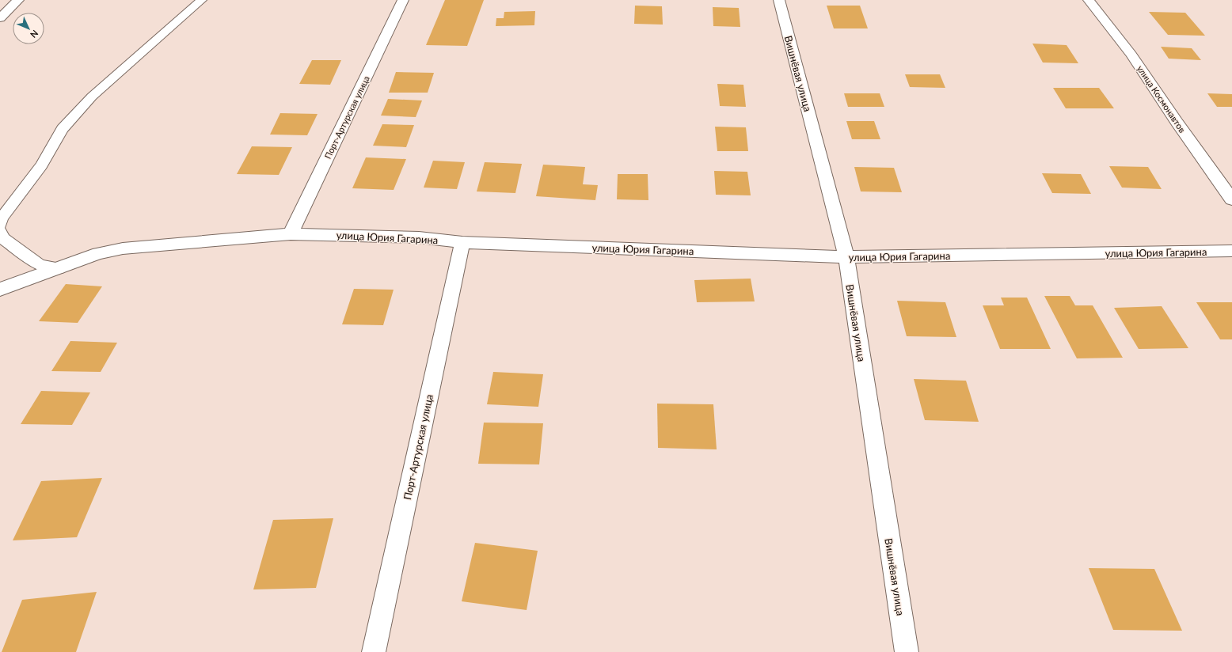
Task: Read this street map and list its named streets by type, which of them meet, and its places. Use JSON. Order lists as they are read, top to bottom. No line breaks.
{"streets":{"street":["Вишнёвая улица","улица Космонавтов","Порт-Артурская улица","улица Юрия Гагарина"]},"crossings":[["Вишнёвая улица","улица Юрия Гагарина"],["Порт-Артурская улица","улица Юрия Гагарина"]],"north":"bottom right"}
